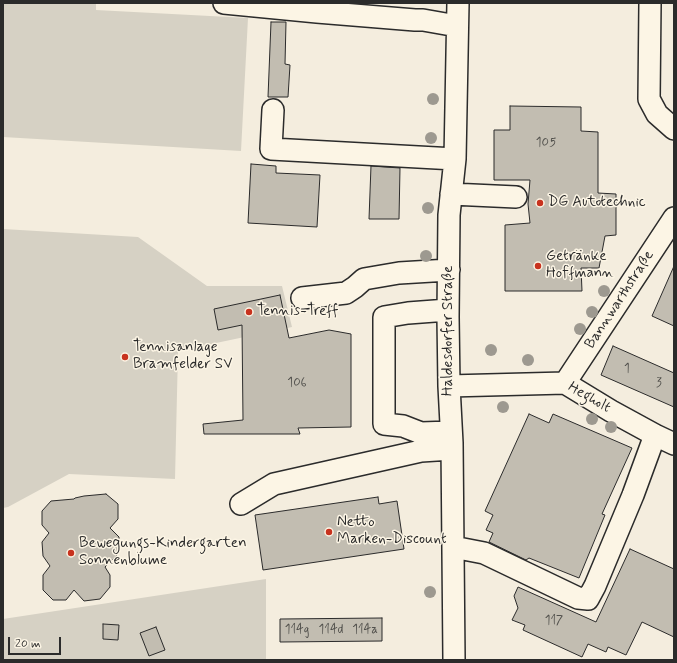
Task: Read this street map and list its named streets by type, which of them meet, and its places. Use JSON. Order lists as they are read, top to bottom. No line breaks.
{"streets":{"street":["Bannwarthstraße","Haldesdorfer Straße","Hegholt"]},"crossings":[["Bannwarthstraße","Hegholt"],["Haldesdorfer Straße","Hegholt"]],"places":["DG Autotechnic","Getränke Hoffmann","Tennis-Treff","Tennisanlage Bramfelder SV","Netto Marken-Discount","Bewegungs-Kindergarten Sonnenblume"],"house_numbers":["105","1","106","3","117","114g","114d","114a"],"scale_bar":"20 m"}
